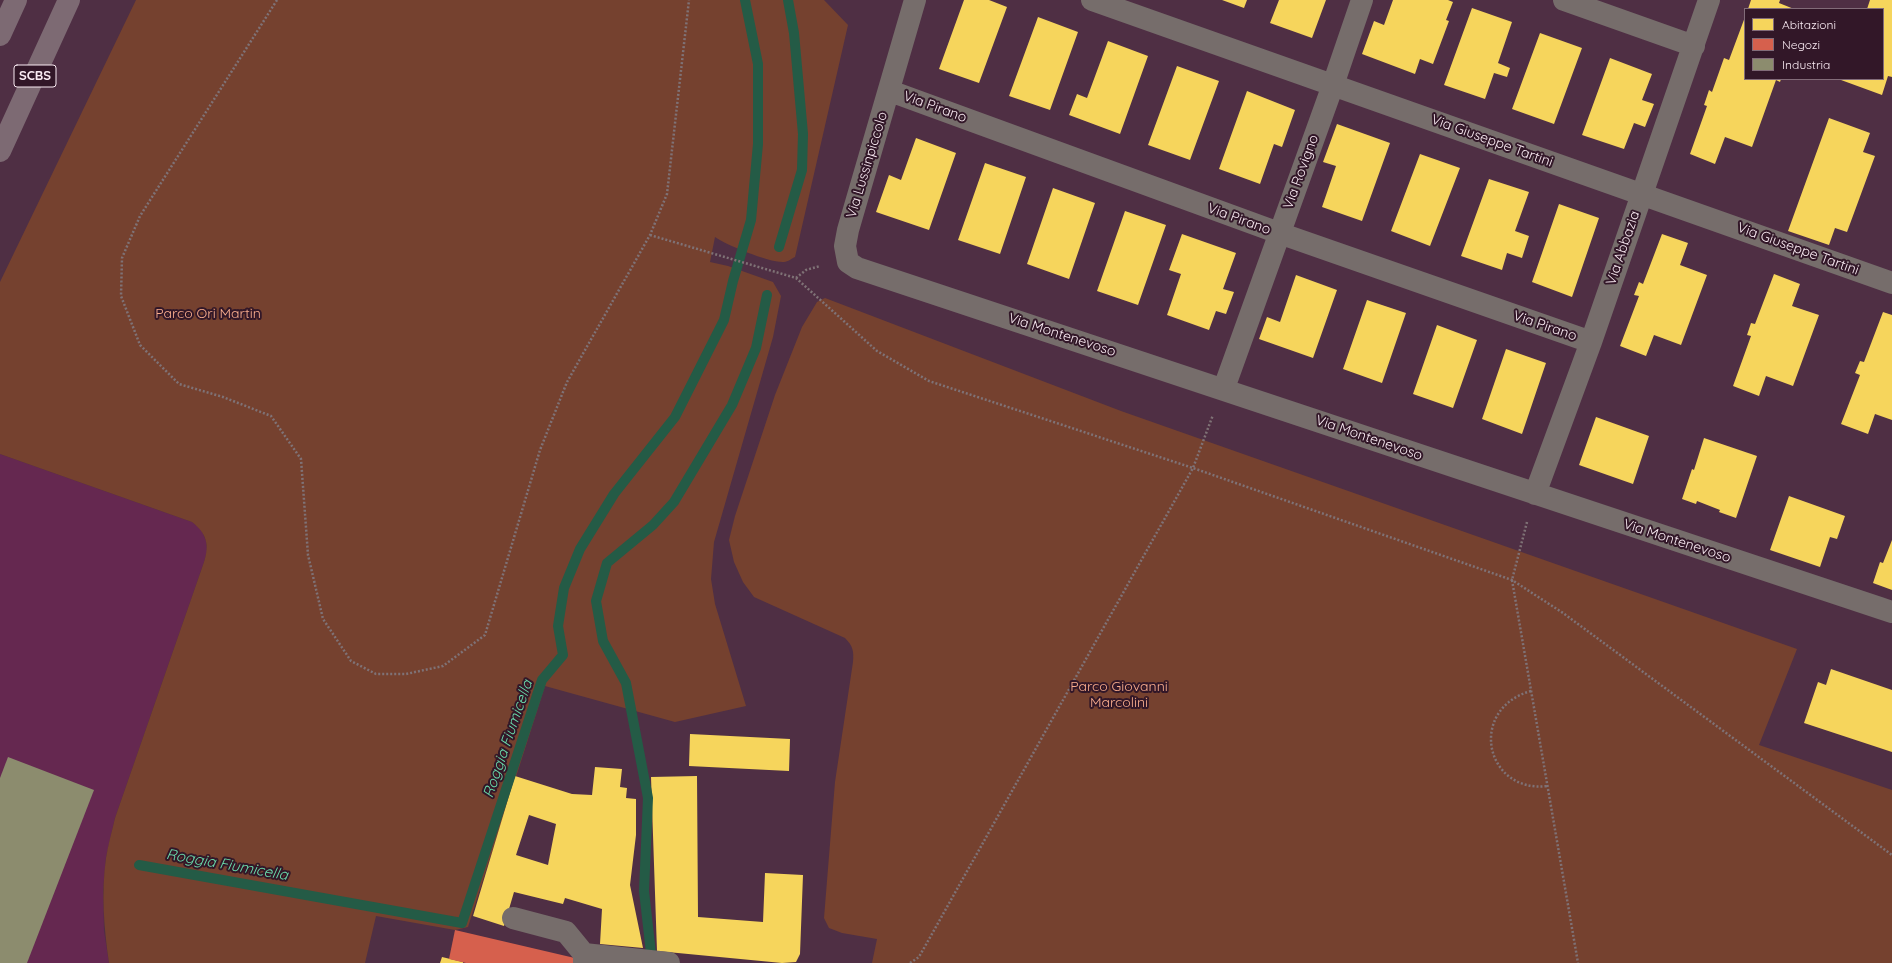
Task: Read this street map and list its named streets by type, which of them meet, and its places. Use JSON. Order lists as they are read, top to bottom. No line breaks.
{"streets":{"highway":["SCBS"],"street":["Via Pirano","Via Giuseppe Tartini","Via Lussinpiccolo","Via Rovigno","Via Abbazia","Via Montenevoso"]},"crossings":[["Via Pirano","Via Lussinpiccolo"],["Via Pirano","Via Rovigno"],["Via Pirano","Via Abbazia"],["Via Giuseppe Tartini","Via Rovigno"],["Via Giuseppe Tartini","Via Abbazia"],["Via Lussinpiccolo","Via Montenevoso"],["Via Rovigno","Via Montenevoso"],["Via Abbazia","Via Montenevoso"]],"water":["Roggia Fiumicella"],"parks":["Parco Ori Martin","Parco Giovanni Marcolini"],"legend":["Abitazioni","Negozi","Industria"]}
